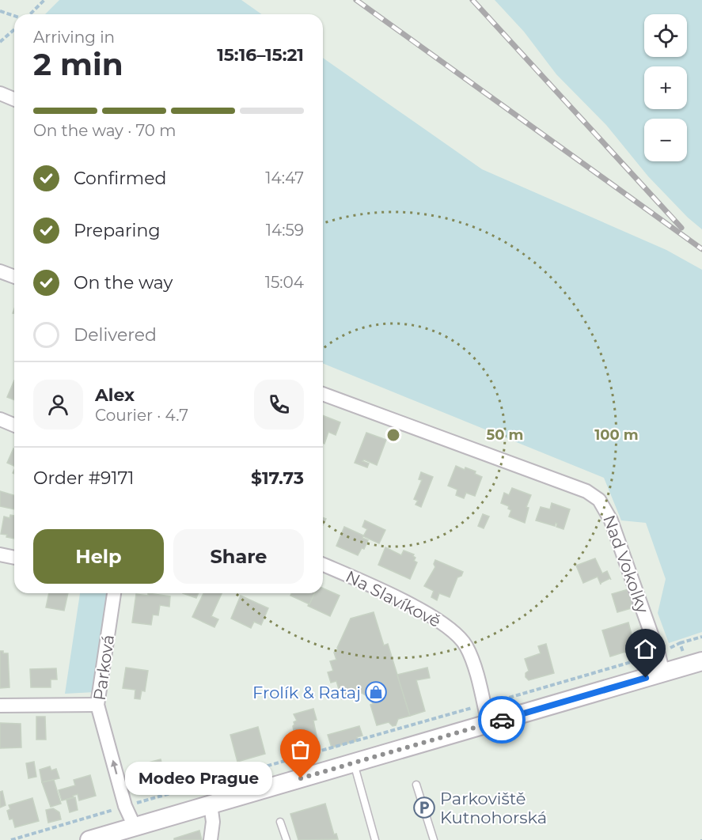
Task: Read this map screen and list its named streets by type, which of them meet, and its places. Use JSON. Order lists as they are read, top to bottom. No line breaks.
{"streets":{"street":["Nad Vokolky","Na Slavíkově","Parková"]},"one_way":["Parková"],"places":{"shop":["Frolík & Rataj"],"other":["Modeo Prague"],"parking":["Parkoviště Kutnohorská"]},"page":{"map_buttons":["+","−"],"heading":["2 min","Arriving in","15:16–15:21"],"panel":["Alex","Courier · 4.7","Order #9171","$17.73"],"bar":"On the way · 70 m","list":[["Confirmed","14:47"],["Preparing","14:59"],["On the way","15:04"],"Delivered"],"buttons":["Help","Share"],"bubble":"Modeo Prague"},"rings":["50 m","100 m"]}
